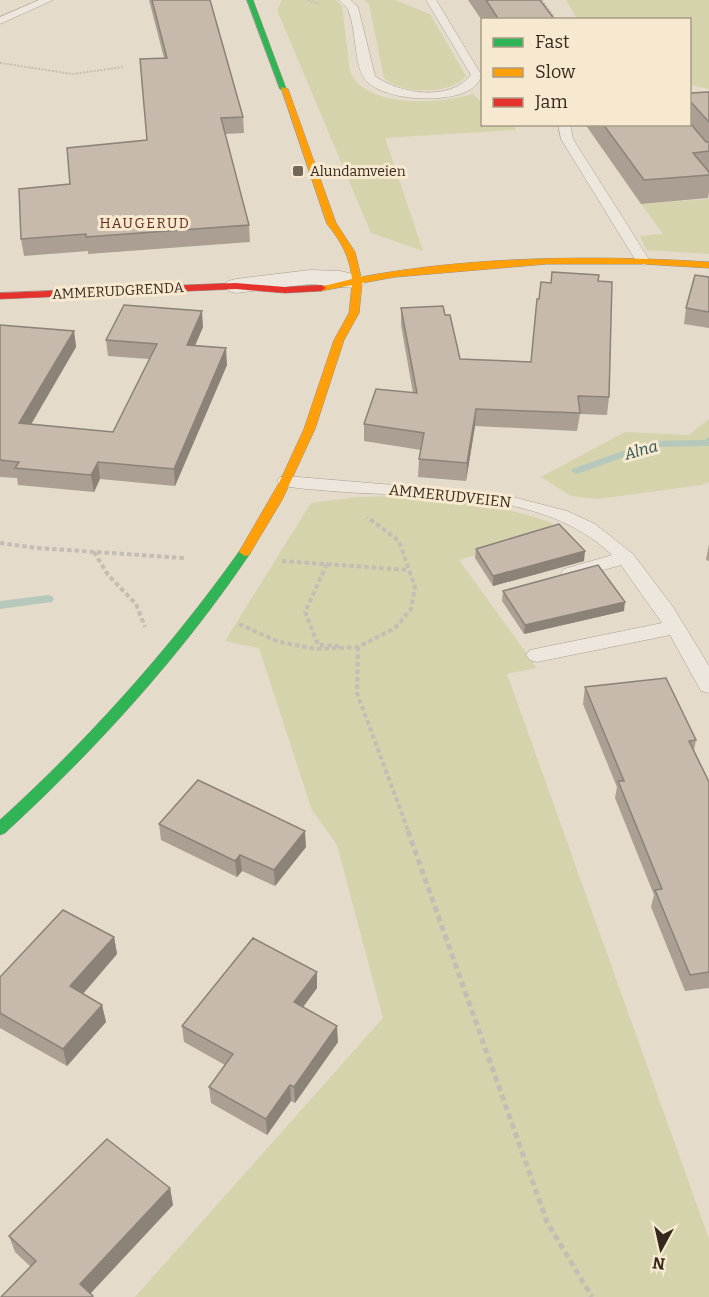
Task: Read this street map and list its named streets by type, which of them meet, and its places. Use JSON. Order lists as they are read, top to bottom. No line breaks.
{"streets":{"street":["AMMERUDGRENDA"],"lane":["AMMERUDVEIEN"]},"districts":["HAUGERUD"],"water":["Alna"],"places":{"transit":["Alundamveien"]},"legend":["Fast","Slow","Jam"],"north":"bottom"}
